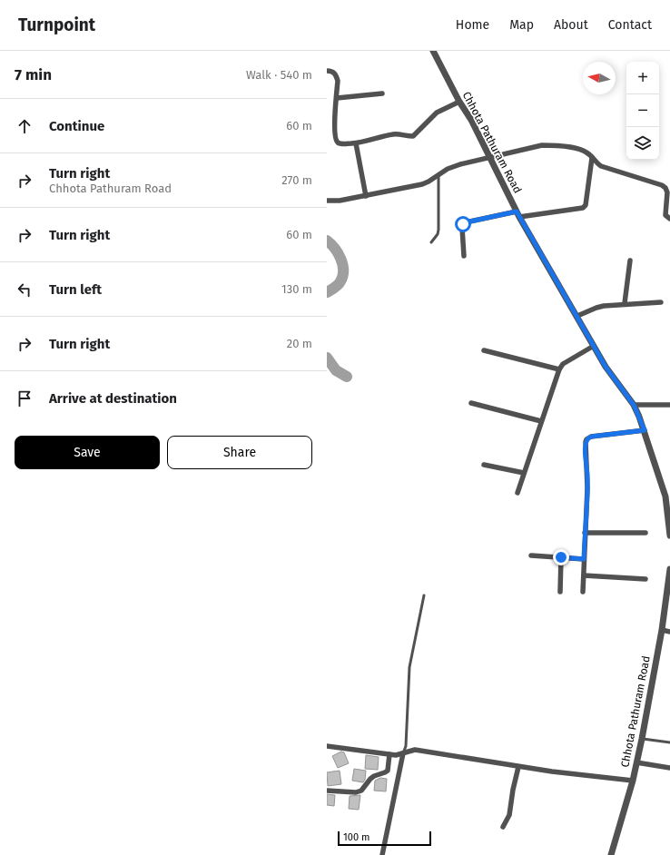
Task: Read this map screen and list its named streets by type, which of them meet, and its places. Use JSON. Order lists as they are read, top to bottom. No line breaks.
{"streets":{"street":["Chhota Pathuram Road"]},"scale_bar":"100 m","north":"left","page":{"header":"Turnpoint","nav":["Home","Map","About","Contact"],"heading":["7 min","Walk · 540 m"],"map_buttons":["+","−"],"list":[["Continue","60 m"],["Turn right","Chhota Pathuram Road","270 m"],["Turn right","60 m"],["Turn left","130 m"],["Turn right","20 m"],"Arrive at destination"],"buttons":["Save","Share"],"scale":"100 m"}}
